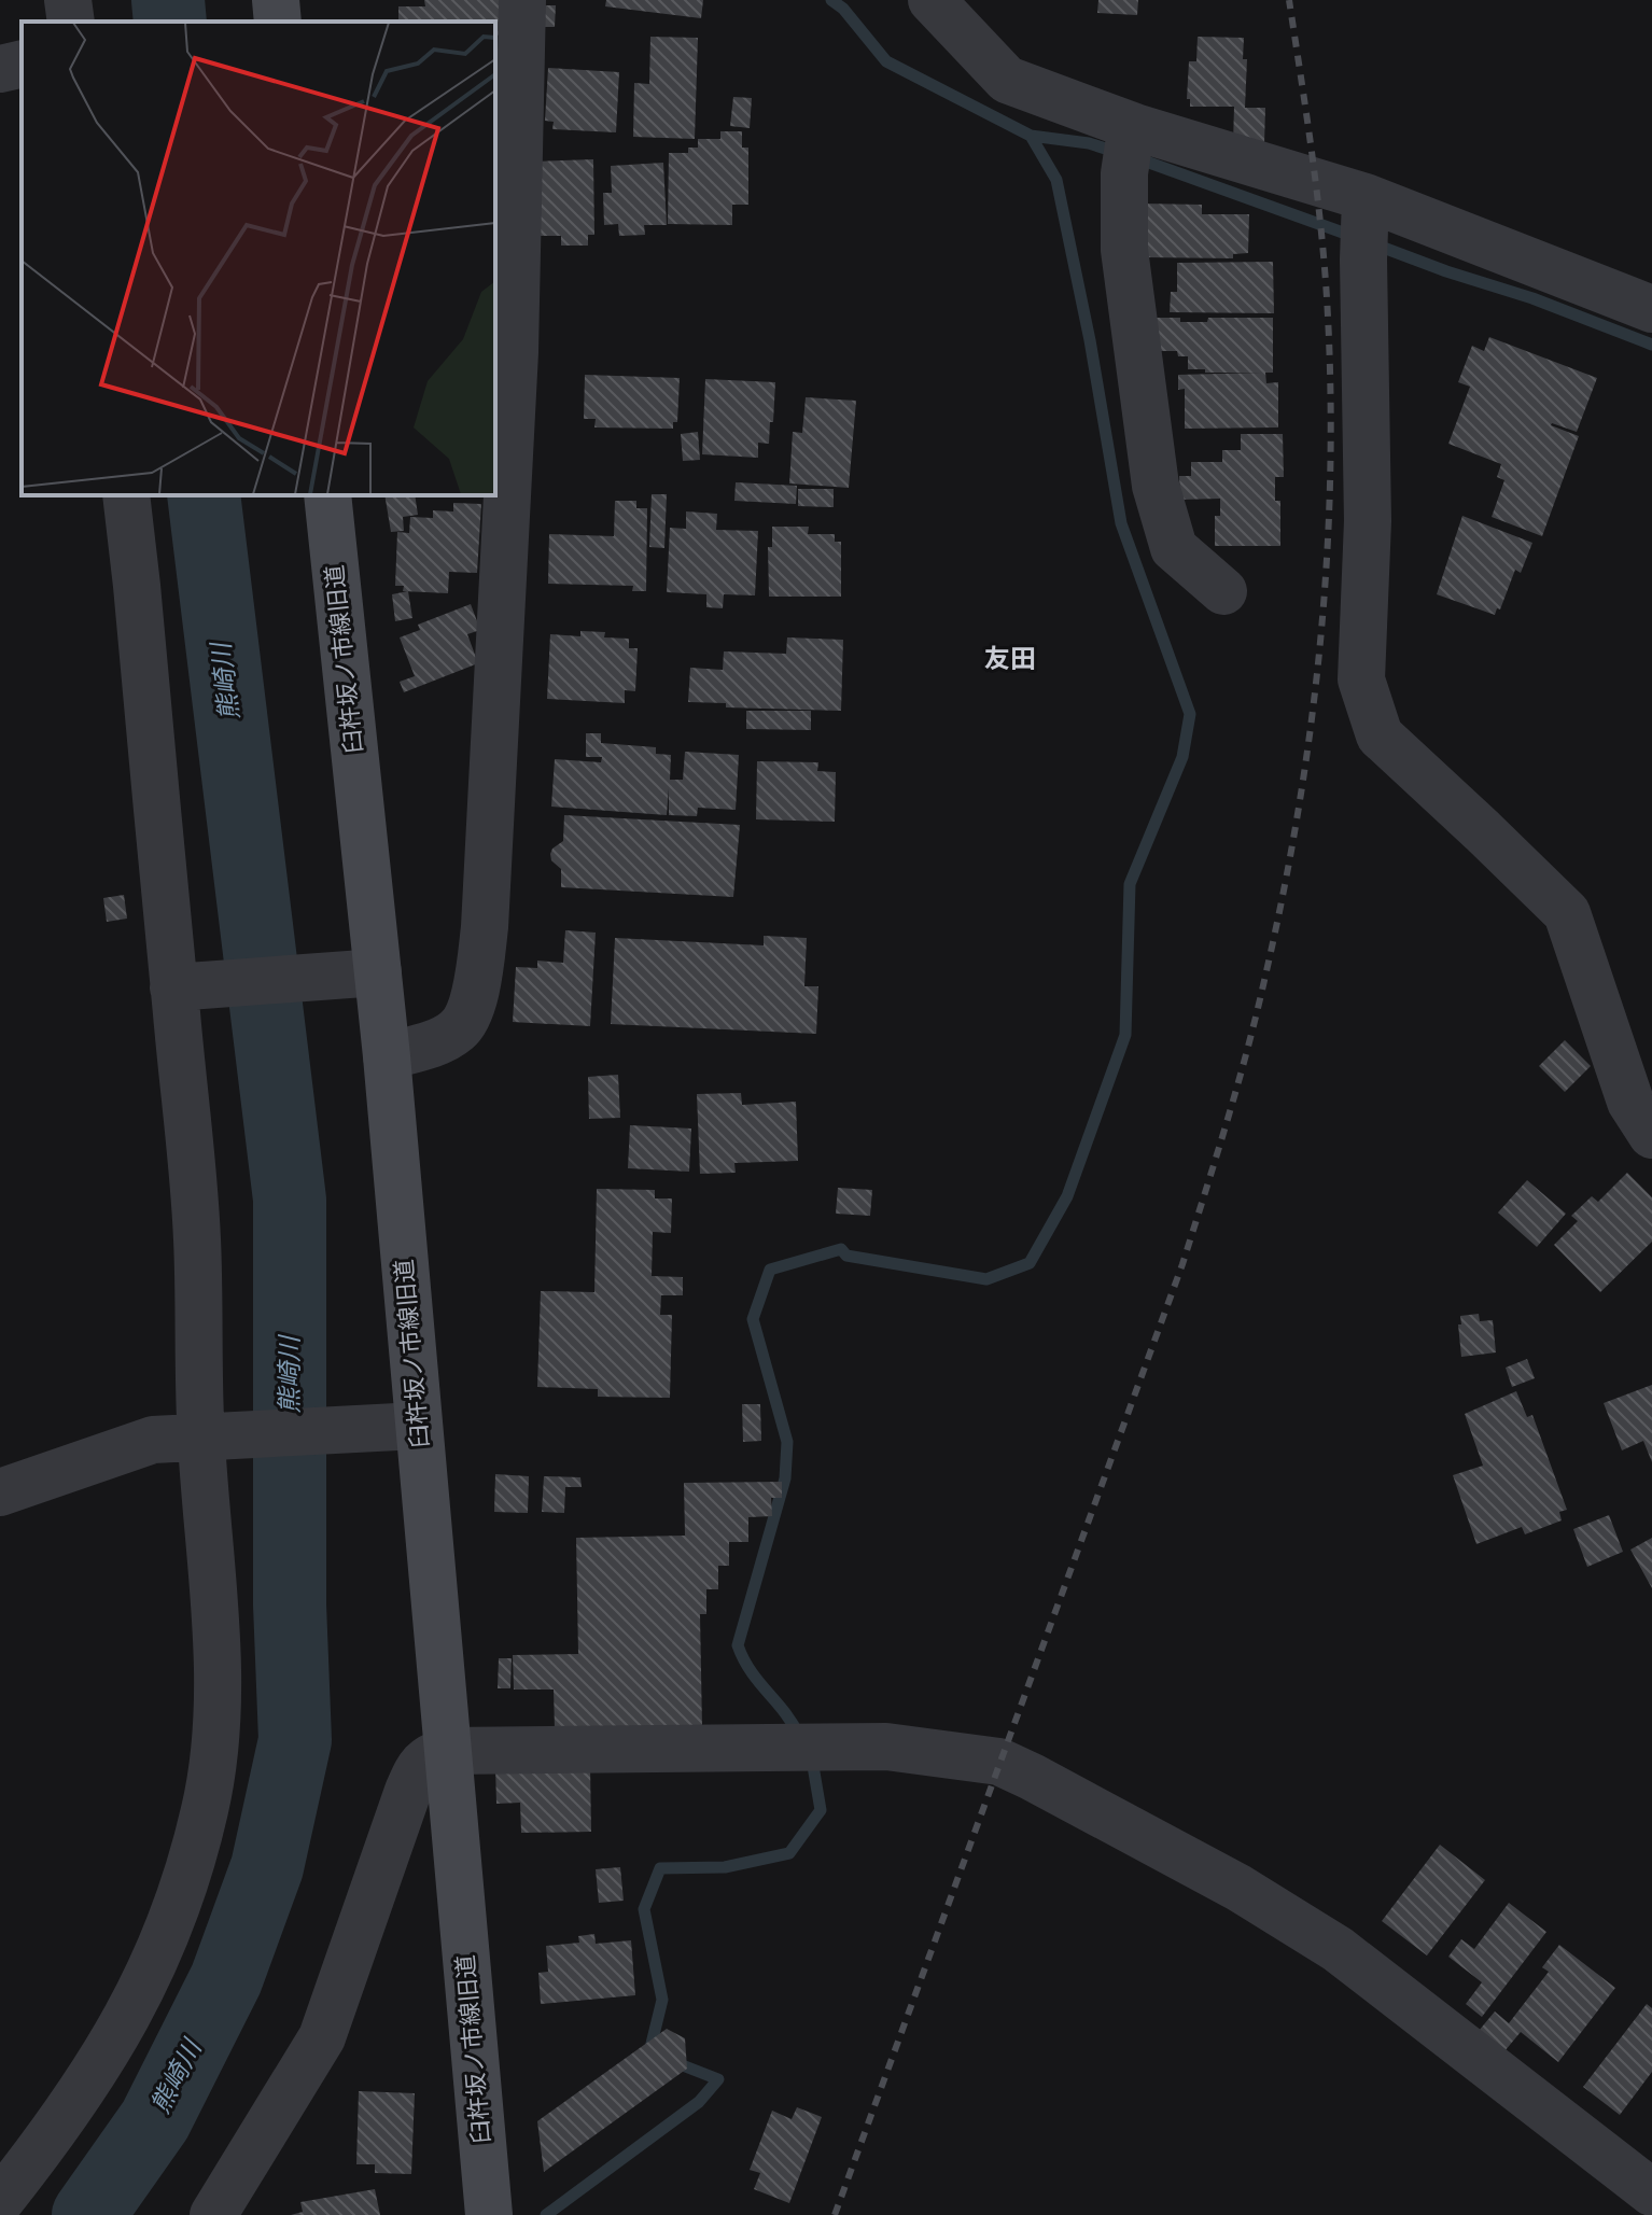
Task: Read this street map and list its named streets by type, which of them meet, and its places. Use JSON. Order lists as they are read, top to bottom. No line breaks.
{"streets":{"street":["臼杵坂ノ市線旧道"]},"districts":["友田"],"water":["熊崎川"]}
